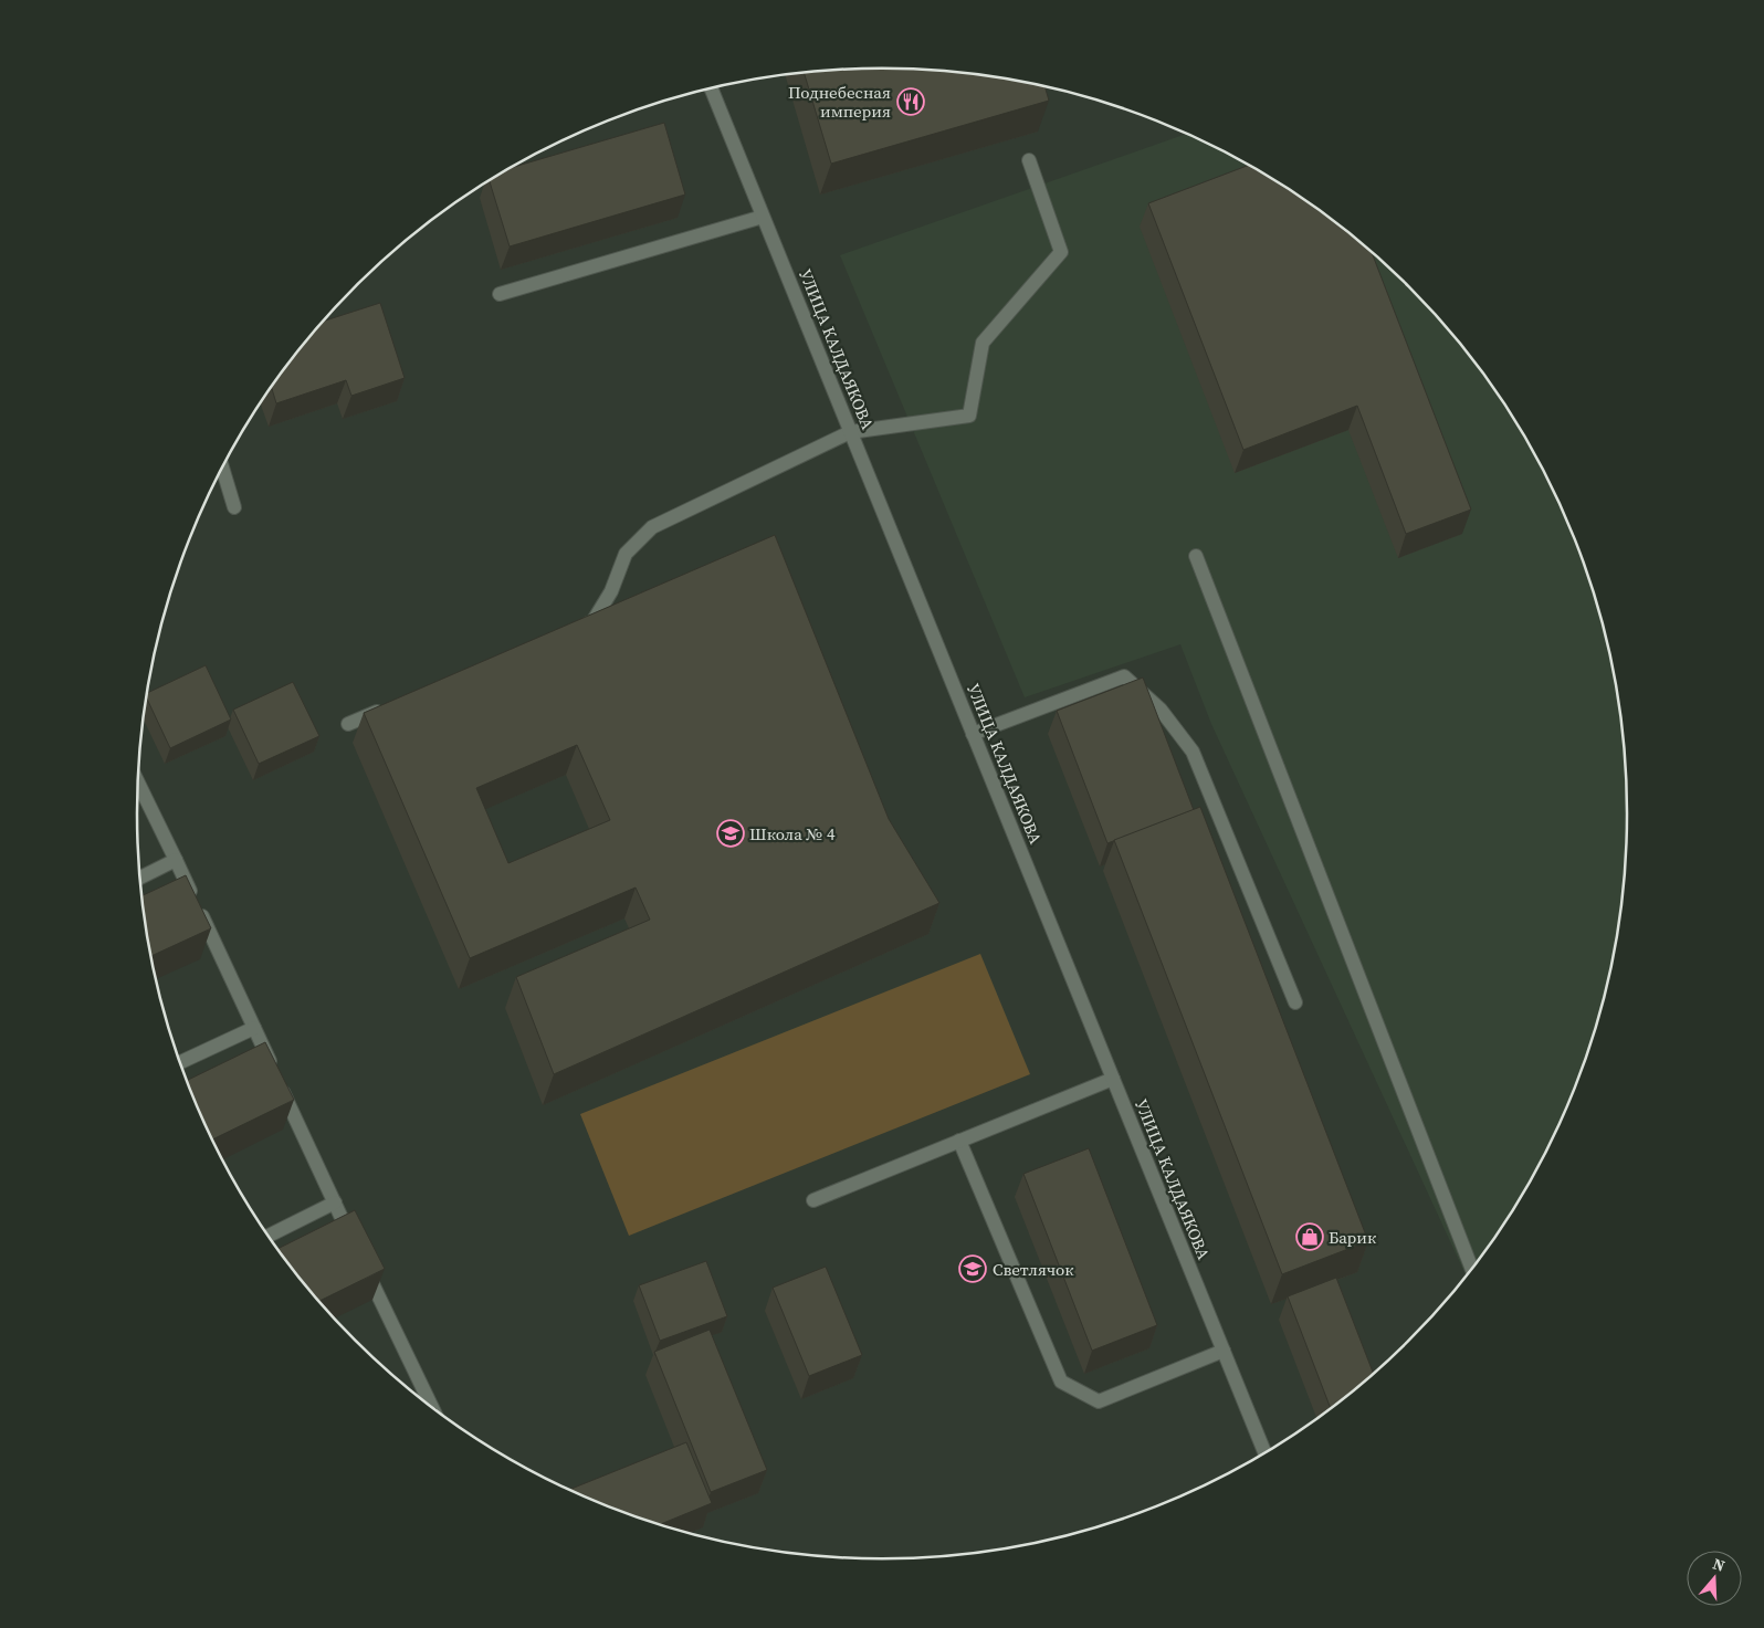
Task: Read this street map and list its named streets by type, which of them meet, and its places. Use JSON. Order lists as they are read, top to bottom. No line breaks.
{"streets":{"street":["УЛИЦА КАЛДАЯКОВА"]},"places":{"restaurant":["Поднебесная империя"],"school or university":["Школа № 4","Светлячок"],"shop":["Барик"]},"north":"top"}
